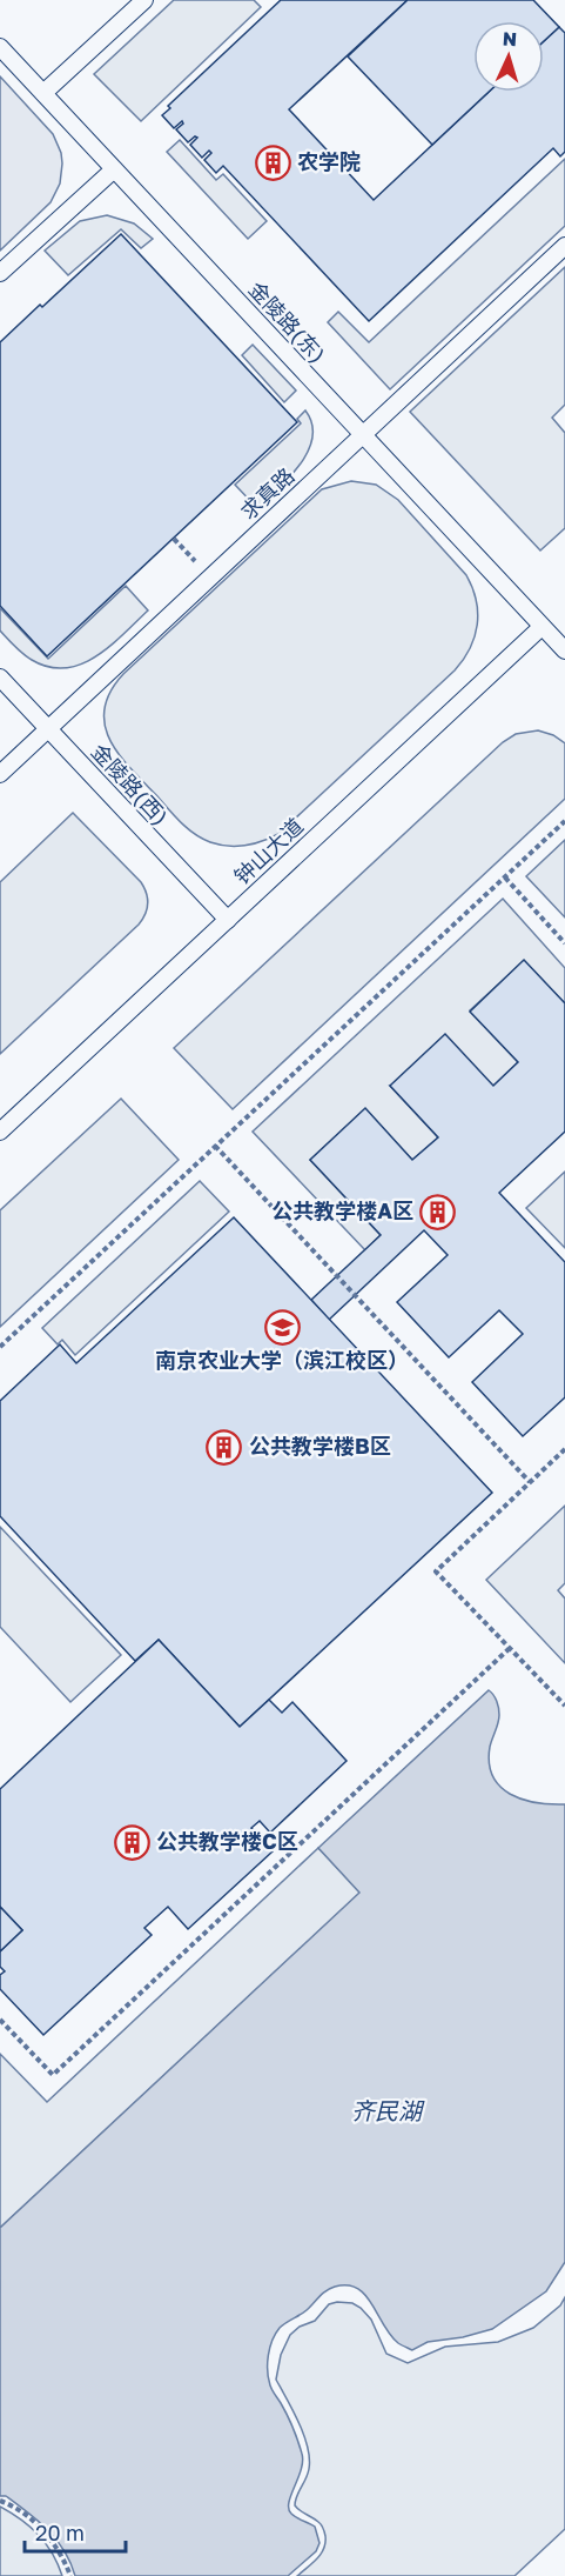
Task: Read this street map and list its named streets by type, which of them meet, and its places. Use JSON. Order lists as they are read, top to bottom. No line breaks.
{"streets":{"lane":["金陵路(东)","求真路","金陵路(西)","钟山大道"]},"crossings":[["金陵路(东)","求真路"],["金陵路(东)","钟山大道"],["求真路","金陵路(西)"],["金陵路(西)","钟山大道"]],"water":["齐民湖"],"places":{"building":["农学院","公共教学楼A区","公共教学楼B区","公共教学楼C区"],"school or university":["南京农业大学（滨江校区）"]},"scale_bar":"20 m","north":"top"}
